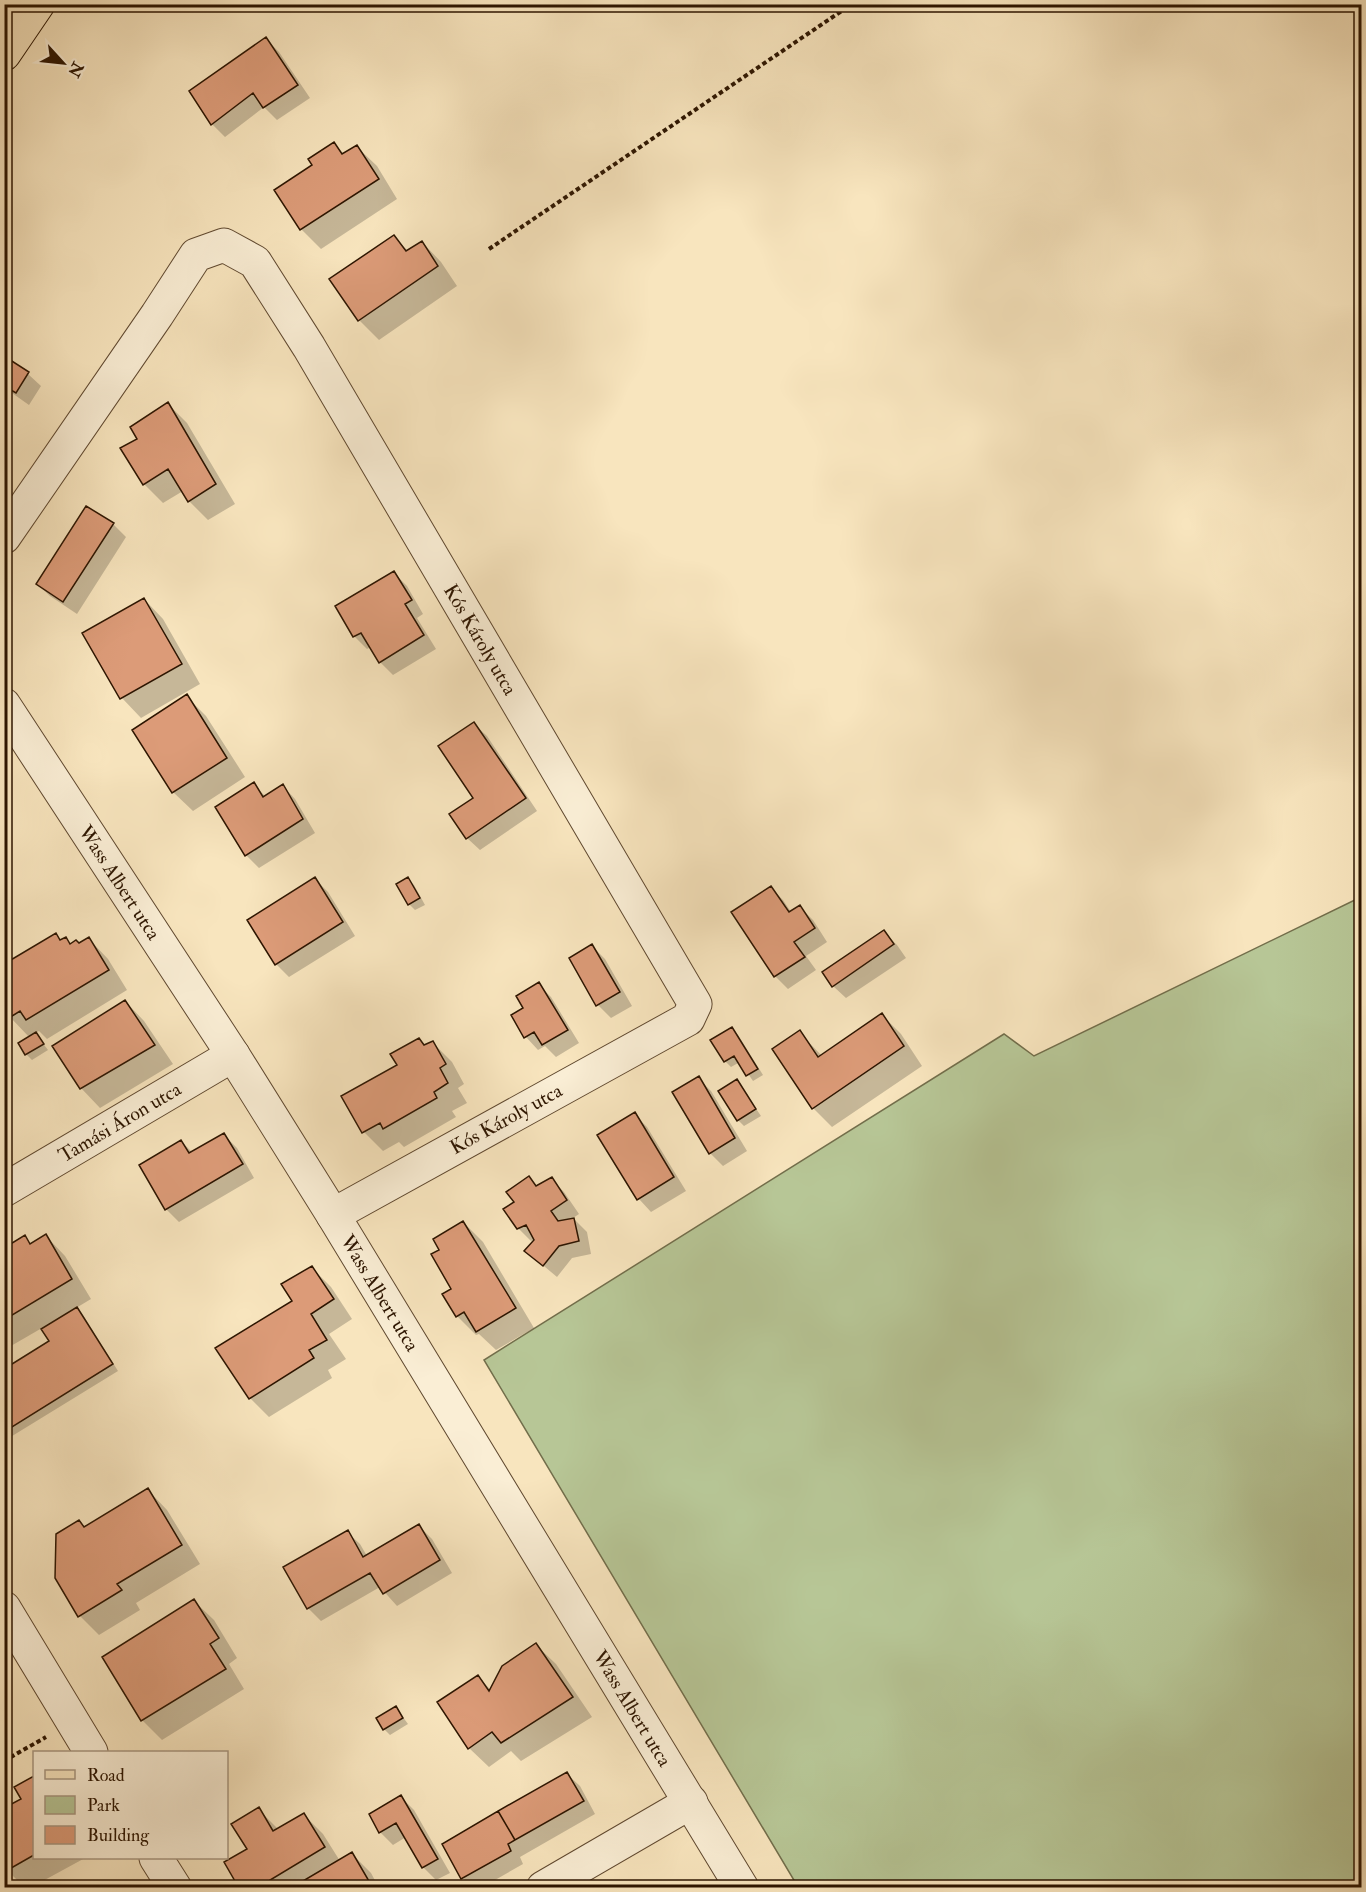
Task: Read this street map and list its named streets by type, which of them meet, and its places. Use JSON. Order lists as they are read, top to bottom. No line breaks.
{"streets":{"street":["Kós Károly utca","Wass Albert utca","Tamási Áron utca"]},"crossings":[["Kós Károly utca","Wass Albert utca"],["Wass Albert utca","Tamási Áron utca"]],"legend":["Road","Park","Building"],"north":"bottom right"}
